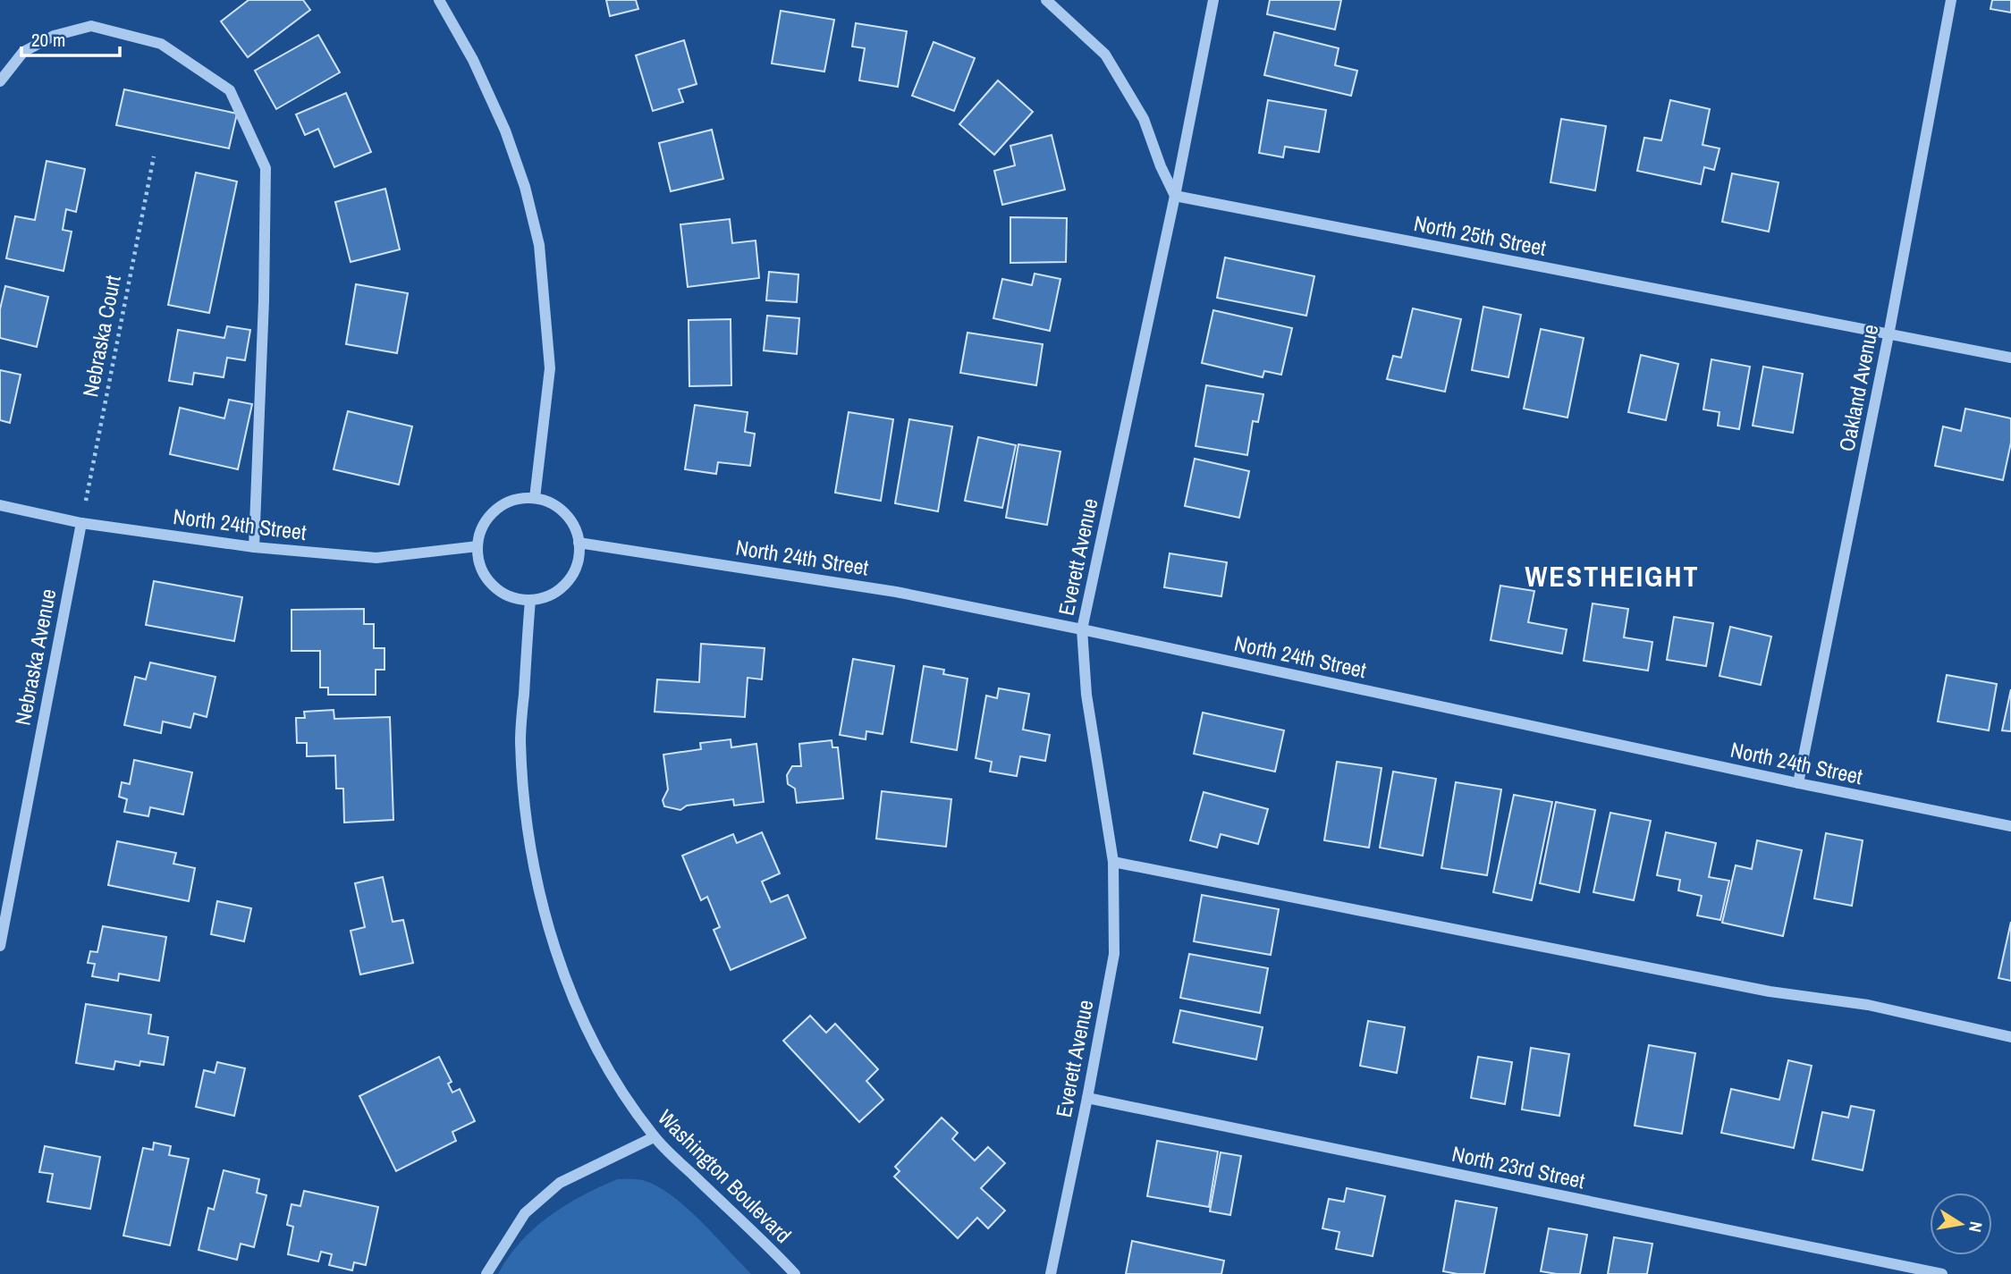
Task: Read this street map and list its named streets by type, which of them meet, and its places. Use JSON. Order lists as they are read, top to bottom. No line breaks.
{"streets":{"street":["North 25th Street","Oakland Avenue","North 24th Street","Everett Avenue","Nebraska Avenue","North 23rd Street","Washington Boulevard"],"path":["Nebraska Court"]},"crossings":[["North 25th Street","Oakland Avenue"],["North 25th Street","Everett Avenue"],["Nebraska Court","North 24th Street"],["Nebraska Court","Nebraska Avenue"],["Oakland Avenue","North 24th Street"],["North 24th Street","Everett Avenue"],["North 24th Street","Nebraska Avenue"],["North 24th Street","Washington Boulevard"],["Everett Avenue","North 23rd Street"]],"districts":["WESTHEIGHT"],"scale_bar":"20 m","north":"right"}
